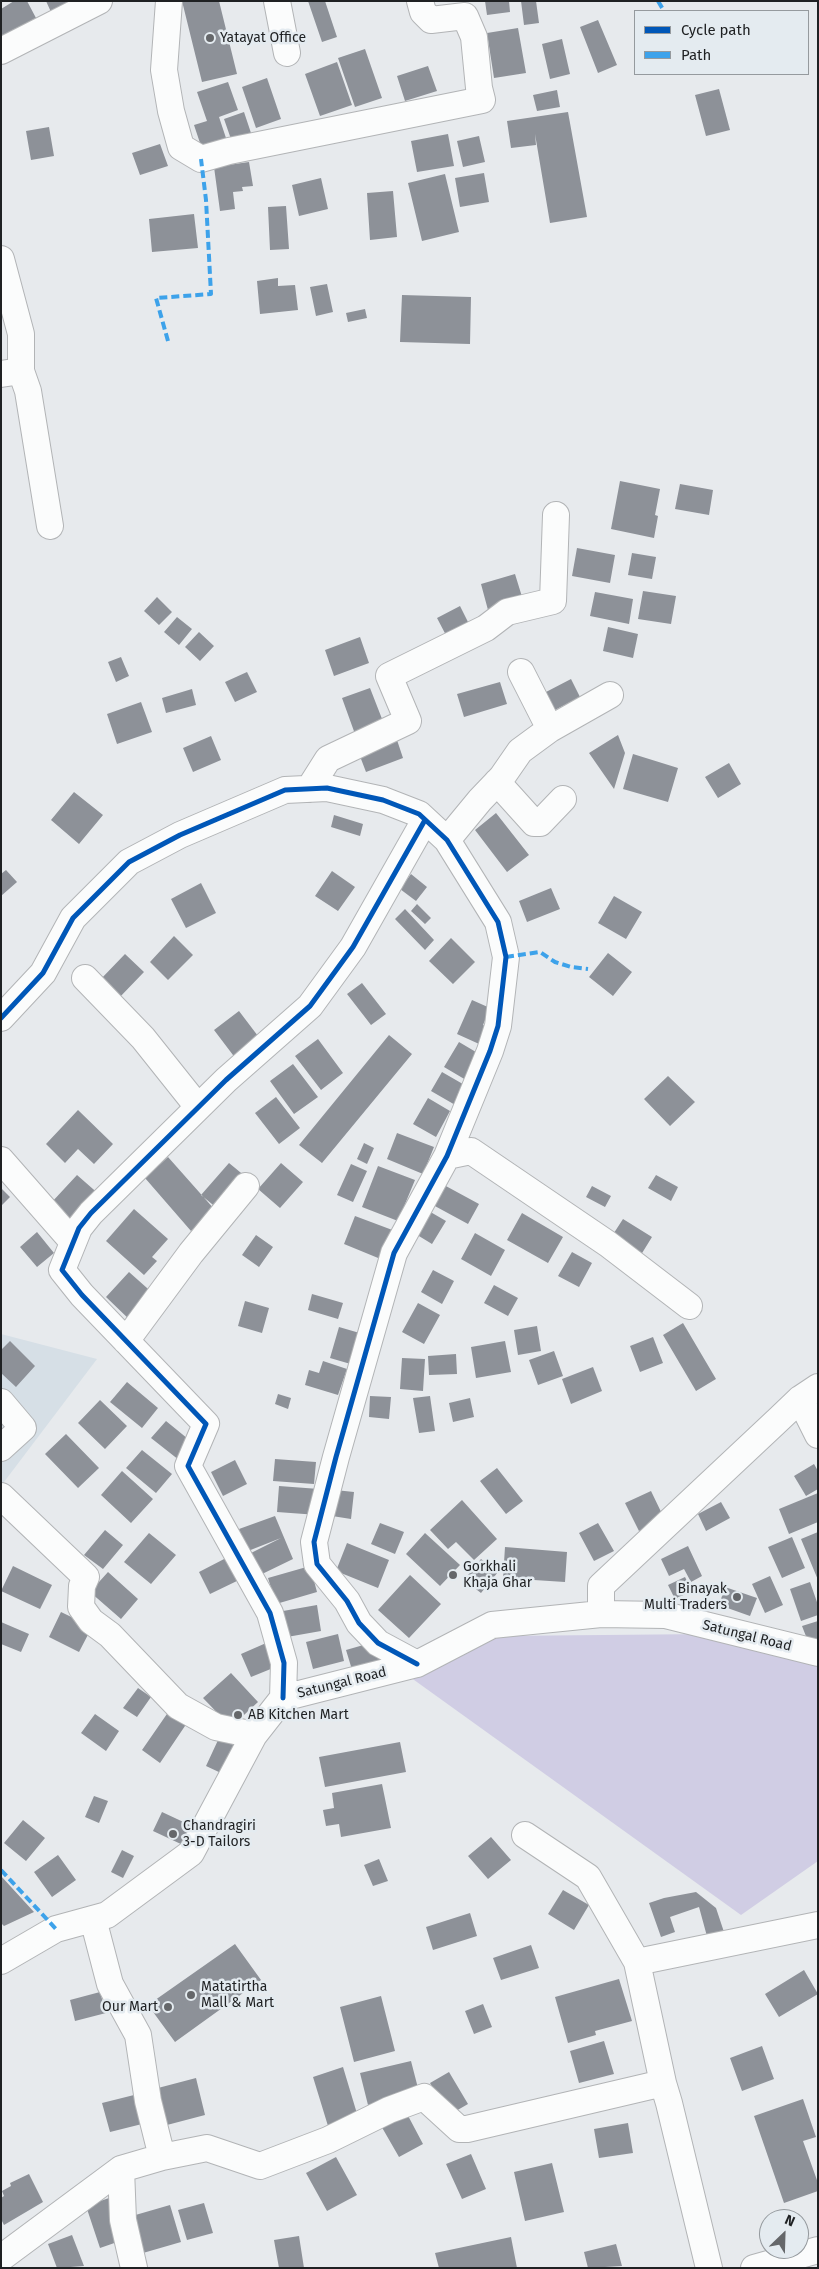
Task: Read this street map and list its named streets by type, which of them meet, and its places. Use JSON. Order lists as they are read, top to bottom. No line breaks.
{"streets":{"street":["Satungal Road"]},"places":["Yatayat Office","Gorkhali Khaja Ghar","Binayak Multi Traders","AB Kitchen Mart","Chandragiri 3-D Tailors","Matatirtha Mall & Mart","Our Mart"],"legend":["Cycle path","Path"],"north":"top right"}
